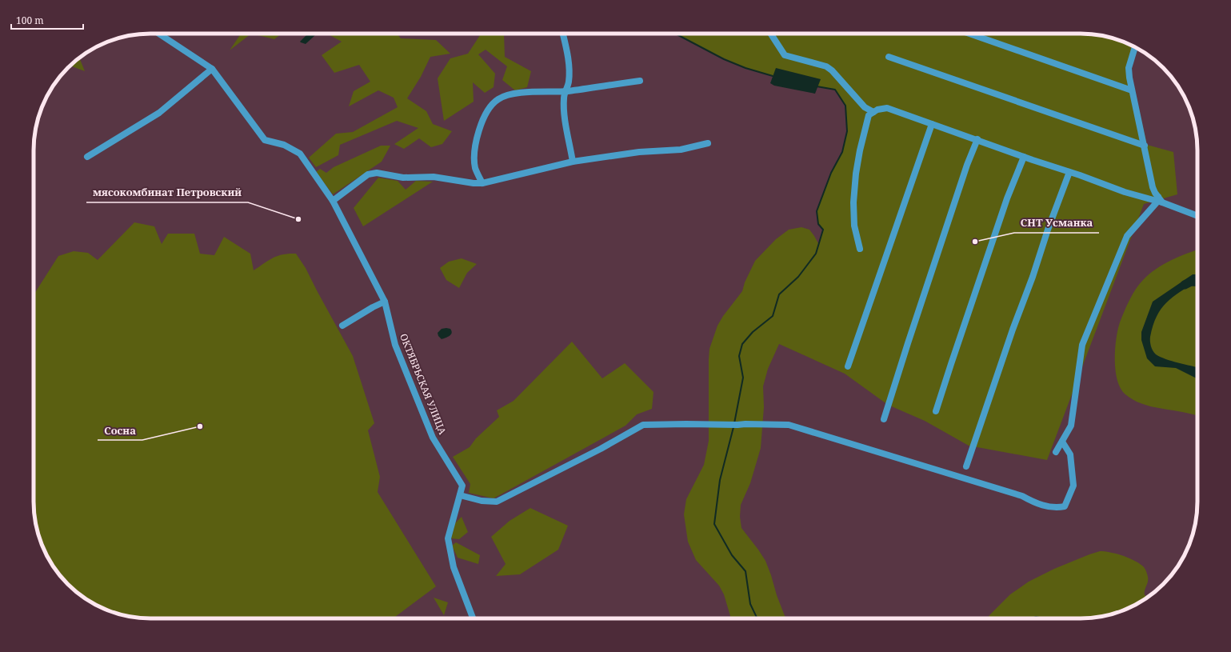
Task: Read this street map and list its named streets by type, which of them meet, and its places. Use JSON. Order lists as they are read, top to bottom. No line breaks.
{"streets":{"street":["ОКТЯБРЬСКАЯ УЛИЦА"]},"places":["мясокомбинат Петровский","СНТ Усманка","Сосна"],"scale_bar":"100 m"}
